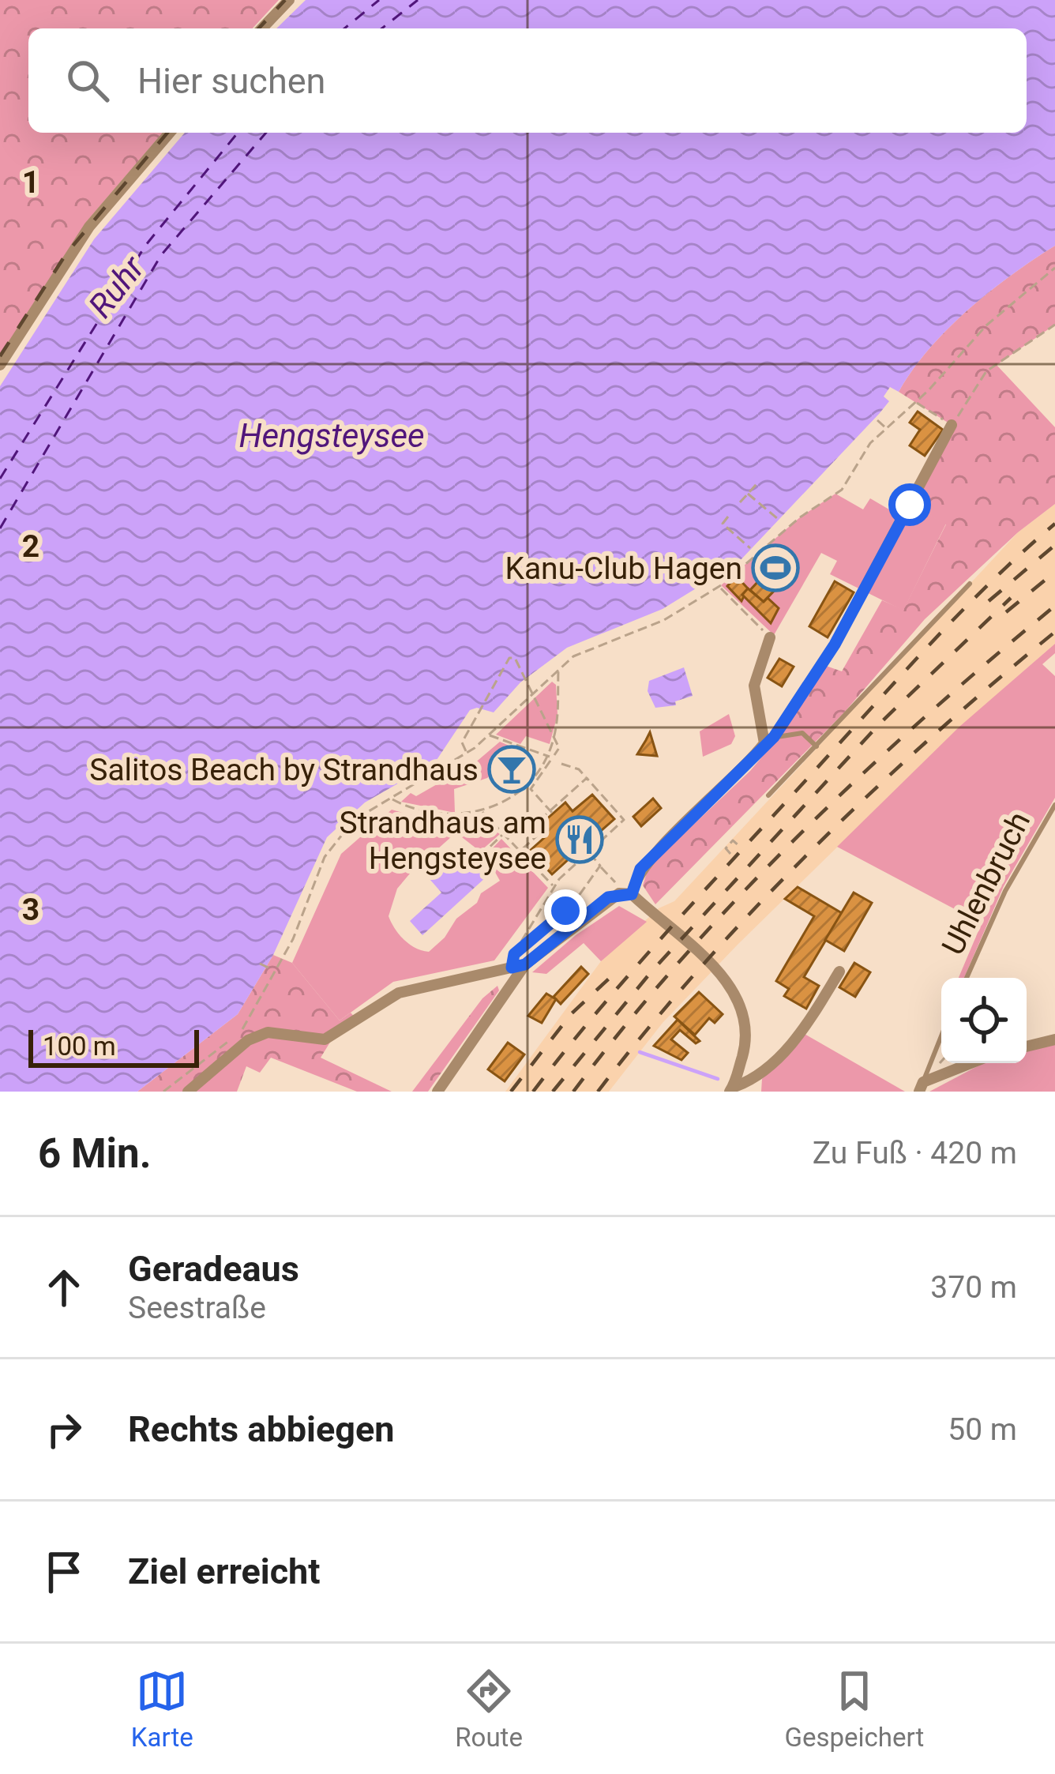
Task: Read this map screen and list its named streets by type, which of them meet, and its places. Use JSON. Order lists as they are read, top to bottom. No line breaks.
{"streets":{"lane":["Uhlenbruch"]},"water":["Ruhr","Hengsteysee"],"places":{"sports":["Kanu-Club Hagen"],"bar":["Salitos Beach by Strandhaus"],"restaurant":["Strandhaus am Hengsteysee"]},"scale_bar":"100 m","page":{"search":"Hier suchen","scale":"100 m","heading":["6 Min.","Zu Fuß · 420 m"],"list":[["Geradeaus","Seestraße","370 m"],["Rechts abbiegen","50 m"],"Ziel erreicht"],"nav":["Karte","Route","Gespeichert"]},"grid":{"rows":["1","2","3"]}}
